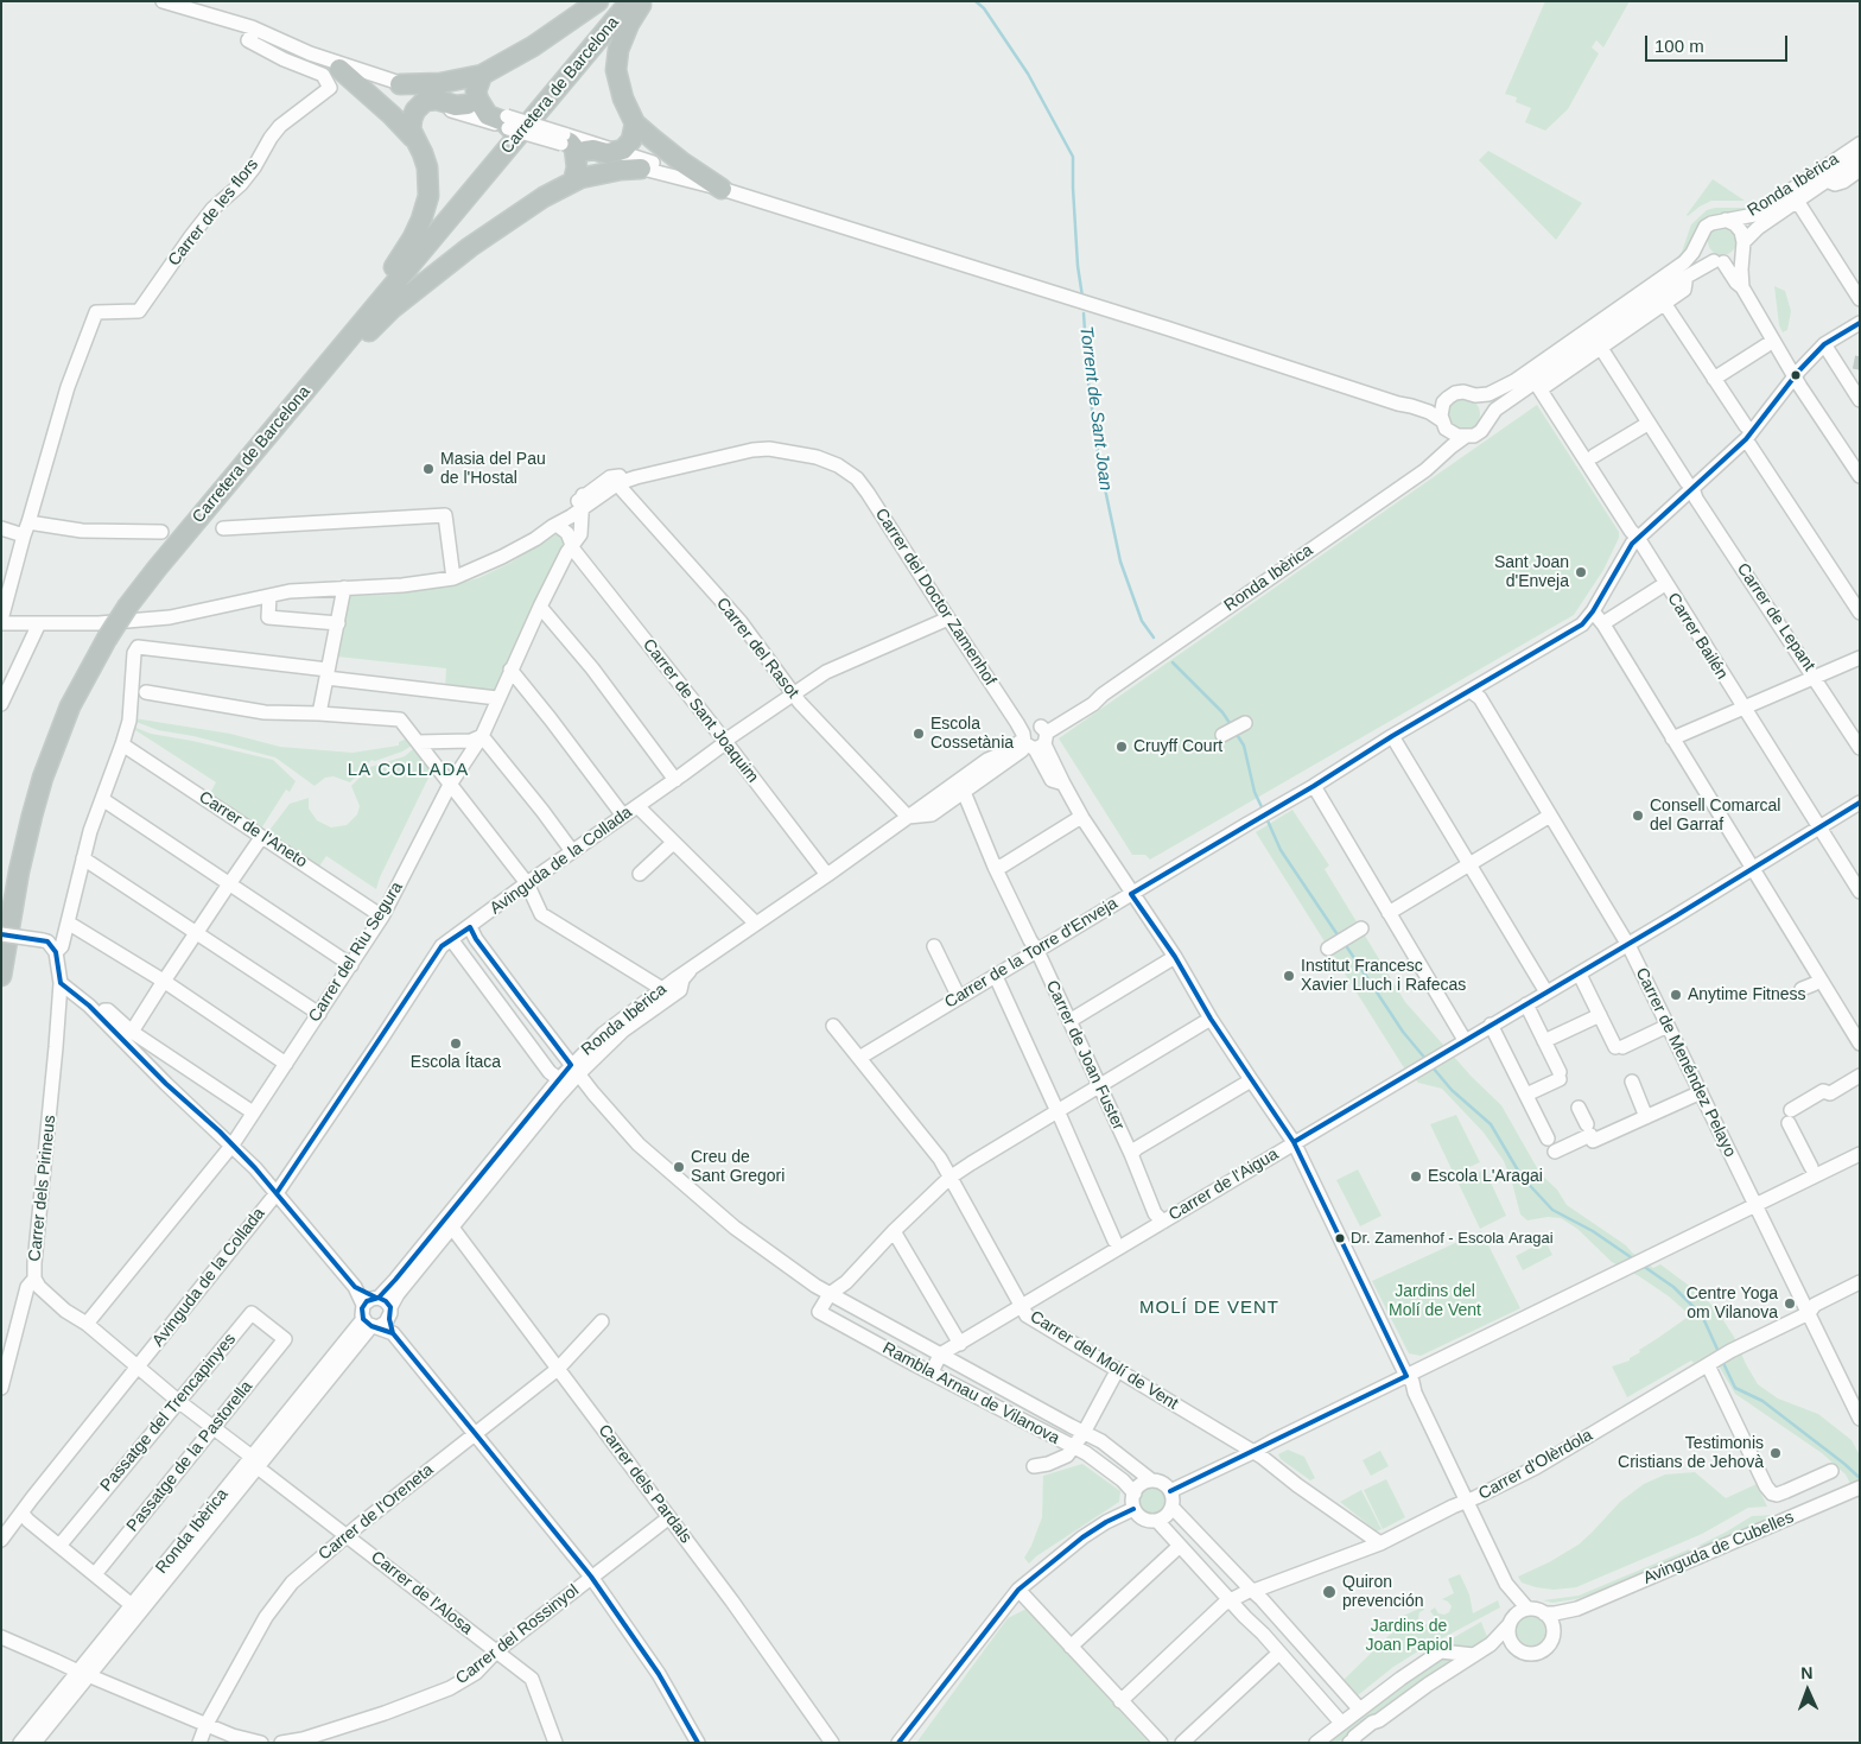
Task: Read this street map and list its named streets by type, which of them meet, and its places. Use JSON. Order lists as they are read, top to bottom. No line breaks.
{"streets":{"highway":["Carretera de Barcelona"],"street":["Ronda Ibèrica","Carrer de les flors","Carrer del Doctor Zamenhof","Carrer de Lepant","Carrer Bailén","Carrer del Rasot","Carrer de Sant Joaquim","Carrer de l'Aneto","Avinguda de la Collada","Carrer del Riu Segura","Carrer de la Torre d'Enveja","Carrer de Joan Fuster","Carrer de Menéndez Pelayo","Carrer de l'Aigua","Carrer dels Pirineus","Carrer del Molí de Vent","Rambla Arnau de Vilanova","Passatge del Trencapinyes","Passatge de la Pastorella","Carrer d'Olèrdola","Carrer dels Pardals","Carrer de l'Oreneta","Avinguda de Cubelles","Carrer de l'Alosa","Carrer del Rossinyol"]},"crossings":[["Ronda Ibèrica","Carrer del Doctor Zamenhof"],["Ronda Ibèrica","Carrer Bailén"],["Ronda Ibèrica","Carrer del Rasot"],["Ronda Ibèrica","Carrer de Sant Joaquim"],["Ronda Ibèrica","Carrer de Joan Fuster"],["Ronda Ibèrica","Rambla Arnau de Vilanova"],["Ronda Ibèrica","Carrer dels Pardals"],["Ronda Ibèrica","Carrer de l'Alosa"],["Carrer del Doctor Zamenhof","Carrer del Rasot"],["Carrer del Doctor Zamenhof","Avinguda de la Collada"],["Carrer de Lepant","Carrer de la Torre d'Enveja"],["Carrer Bailén","Carrer de la Torre d'Enveja"],["Carrer Bailén","Carrer de l'Aigua"],["Carrer del Rasot","Avinguda de la Collada"],["Carrer de Sant Joaquim","Avinguda de la Collada"],["Carrer de Sant Joaquim","Carrer del Riu Segura"],["Carrer de l'Aneto","Carrer del Riu Segura"],["Avinguda de la Collada","Rambla Arnau de Vilanova"],["Avinguda de la Collada","Carrer de l'Alosa"],["Carrer del Riu Segura","Carrer de l'Alosa"],["Carrer de la Torre d'Enveja","Carrer de Joan Fuster"],["Carrer de la Torre d'Enveja","Carrer de Menéndez Pelayo"],["Carrer de la Torre d'Enveja","Carrer del Molí de Vent"],["Carrer de Joan Fuster","Carrer de l'Aigua"],["Carrer de Menéndez Pelayo","Carrer de l'Aigua"],["Carrer de Menéndez Pelayo","Carrer d'Olèrdola"],["Carrer de l'Aigua","Carrer del Molí de Vent"],["Carrer de l'Aigua","Rambla Arnau de Vilanova"],["Carrer dels Pirineus","Carrer de l'Alosa"],["Carrer del Molí de Vent","Carrer d'Olèrdola"],["Passatge del Trencapinyes","Passatge de la Pastorella"],["Passatge del Trencapinyes","Carrer de l'Alosa"],["Passatge de la Pastorella","Carrer de l'Alosa"],["Carrer dels Pardals","Carrer de l'Oreneta"],["Carrer dels Pardals","Carrer del Rossinyol"],["Carrer de l'Oreneta","Carrer de l'Alosa"],["Carrer de l'Alosa","Carrer del Rossinyol"]],"districts":["LA COLLADA","MOLÍ DE VENT"],"water":["Torrent de Sant Joan"],"parks":["Jardins del Molí de Vent","Jardins de Joan Papiol"],"places":["Masia del Pau de l'Hostal","Sant Joan d'Enveja","Escola Cossetània","Cruyff Court","Consell Comarcal del Garraf","Institut Francesc Xavier Lluch i Rafecas","Anytime Fitness","Escola Ítaca","Creu de Sant Gregori","Escola L'Aragai","Dr. Zamenhof - Escola Aragai","Centre Yoga om Vilanova","Testimonis Cristians de Jehovà","Quiron prevención"],"scale_bar":"100 m","north":"top"}
